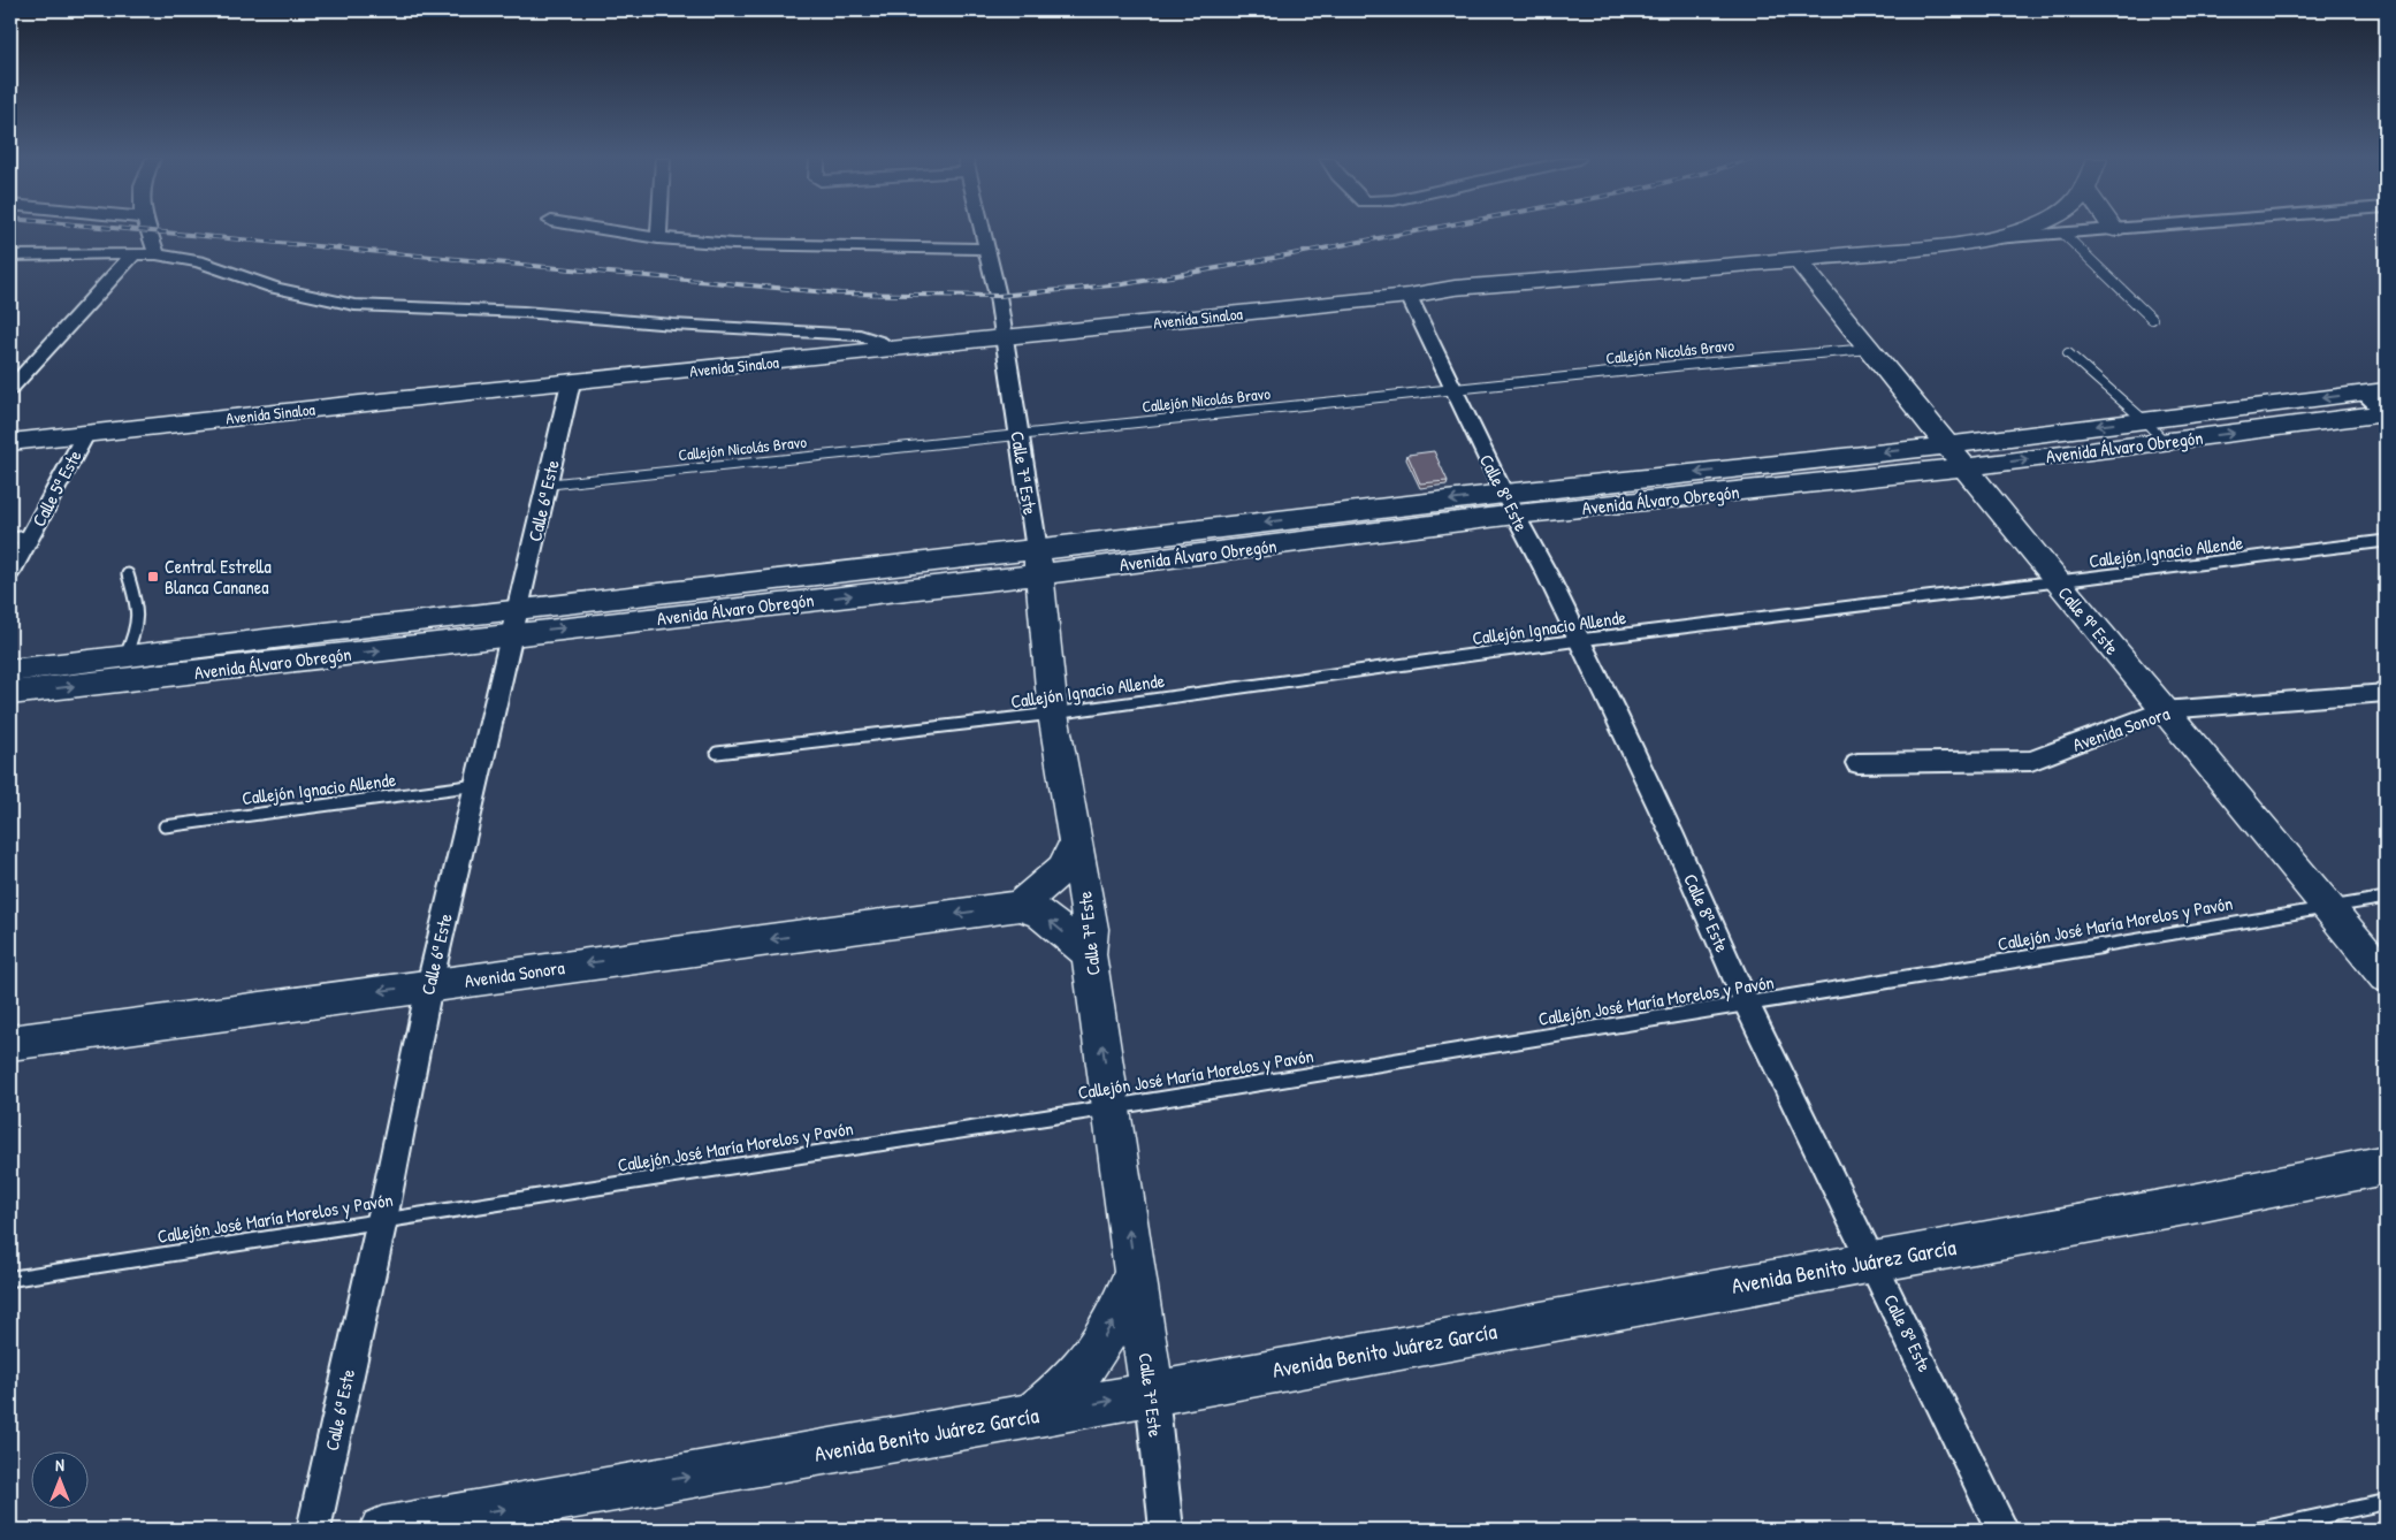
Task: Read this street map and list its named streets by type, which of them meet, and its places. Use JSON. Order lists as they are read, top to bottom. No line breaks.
{"streets":{"street":["Avenida Sinaloa","Avenida Álvaro Obregón","Calle 7ª Este","Calle 5ª Este","Calle 8ª Este","Calle 6ª Este","Calle 9ª Este","Avenida Sonora","Avenida Benito Juárez García"],"lane":["Callejón Nicolás Bravo","Callejón Ignacio Allende","Callejón José María Morelos y Pavón"]},"crossings":[["Avenida Sinaloa","Calle 7ª Este"],["Avenida Sinaloa","Calle 5ª Este"],["Avenida Sinaloa","Calle 8ª Este"],["Avenida Sinaloa","Calle 6ª Este"],["Avenida Sinaloa","Calle 9ª Este"],["Callejón Nicolás Bravo","Calle 7ª Este"],["Callejón Nicolás Bravo","Calle 8ª Este"],["Callejón Nicolás Bravo","Calle 6ª Este"],["Callejón Nicolás Bravo","Calle 9ª Este"],["Avenida Álvaro Obregón","Calle 7ª Este"],["Avenida Álvaro Obregón","Calle 8ª Este"],["Avenida Álvaro Obregón","Calle 6ª Este"],["Avenida Álvaro Obregón","Calle 9ª Este"],["Calle 7ª Este","Callejón Ignacio Allende"],["Calle 7ª Este","Callejón José María Morelos y Pavón"],["Calle 7ª Este","Avenida Benito Juárez García"],["Calle 8ª Este","Callejón Ignacio Allende"],["Calle 8ª Este","Callejón José María Morelos y Pavón"],["Calle 8ª Este","Avenida Benito Juárez García"],["Calle 6ª Este","Callejón Ignacio Allende"],["Calle 6ª Este","Avenida Sonora"],["Calle 6ª Este","Callejón José María Morelos y Pavón"],["Callejón Ignacio Allende","Calle 9ª Este"],["Calle 9ª Este","Avenida Sonora"],["Calle 9ª Este","Callejón José María Morelos y Pavón"]],"one_way":["Avenida Sonora","Avenida Benito Juárez García"],"places":{"transit":["Central Estrella Blanca Cananea"]},"north":"top"}
